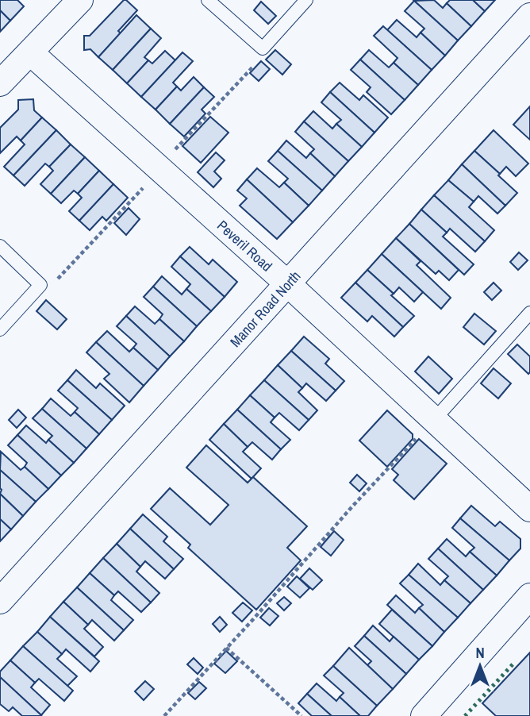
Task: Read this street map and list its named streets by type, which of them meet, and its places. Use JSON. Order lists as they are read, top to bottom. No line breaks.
{"streets":{"street":["Peveril Road","Manor Road North"]},"crossings":[["Peveril Road","Manor Road North"]],"north":"top"}
